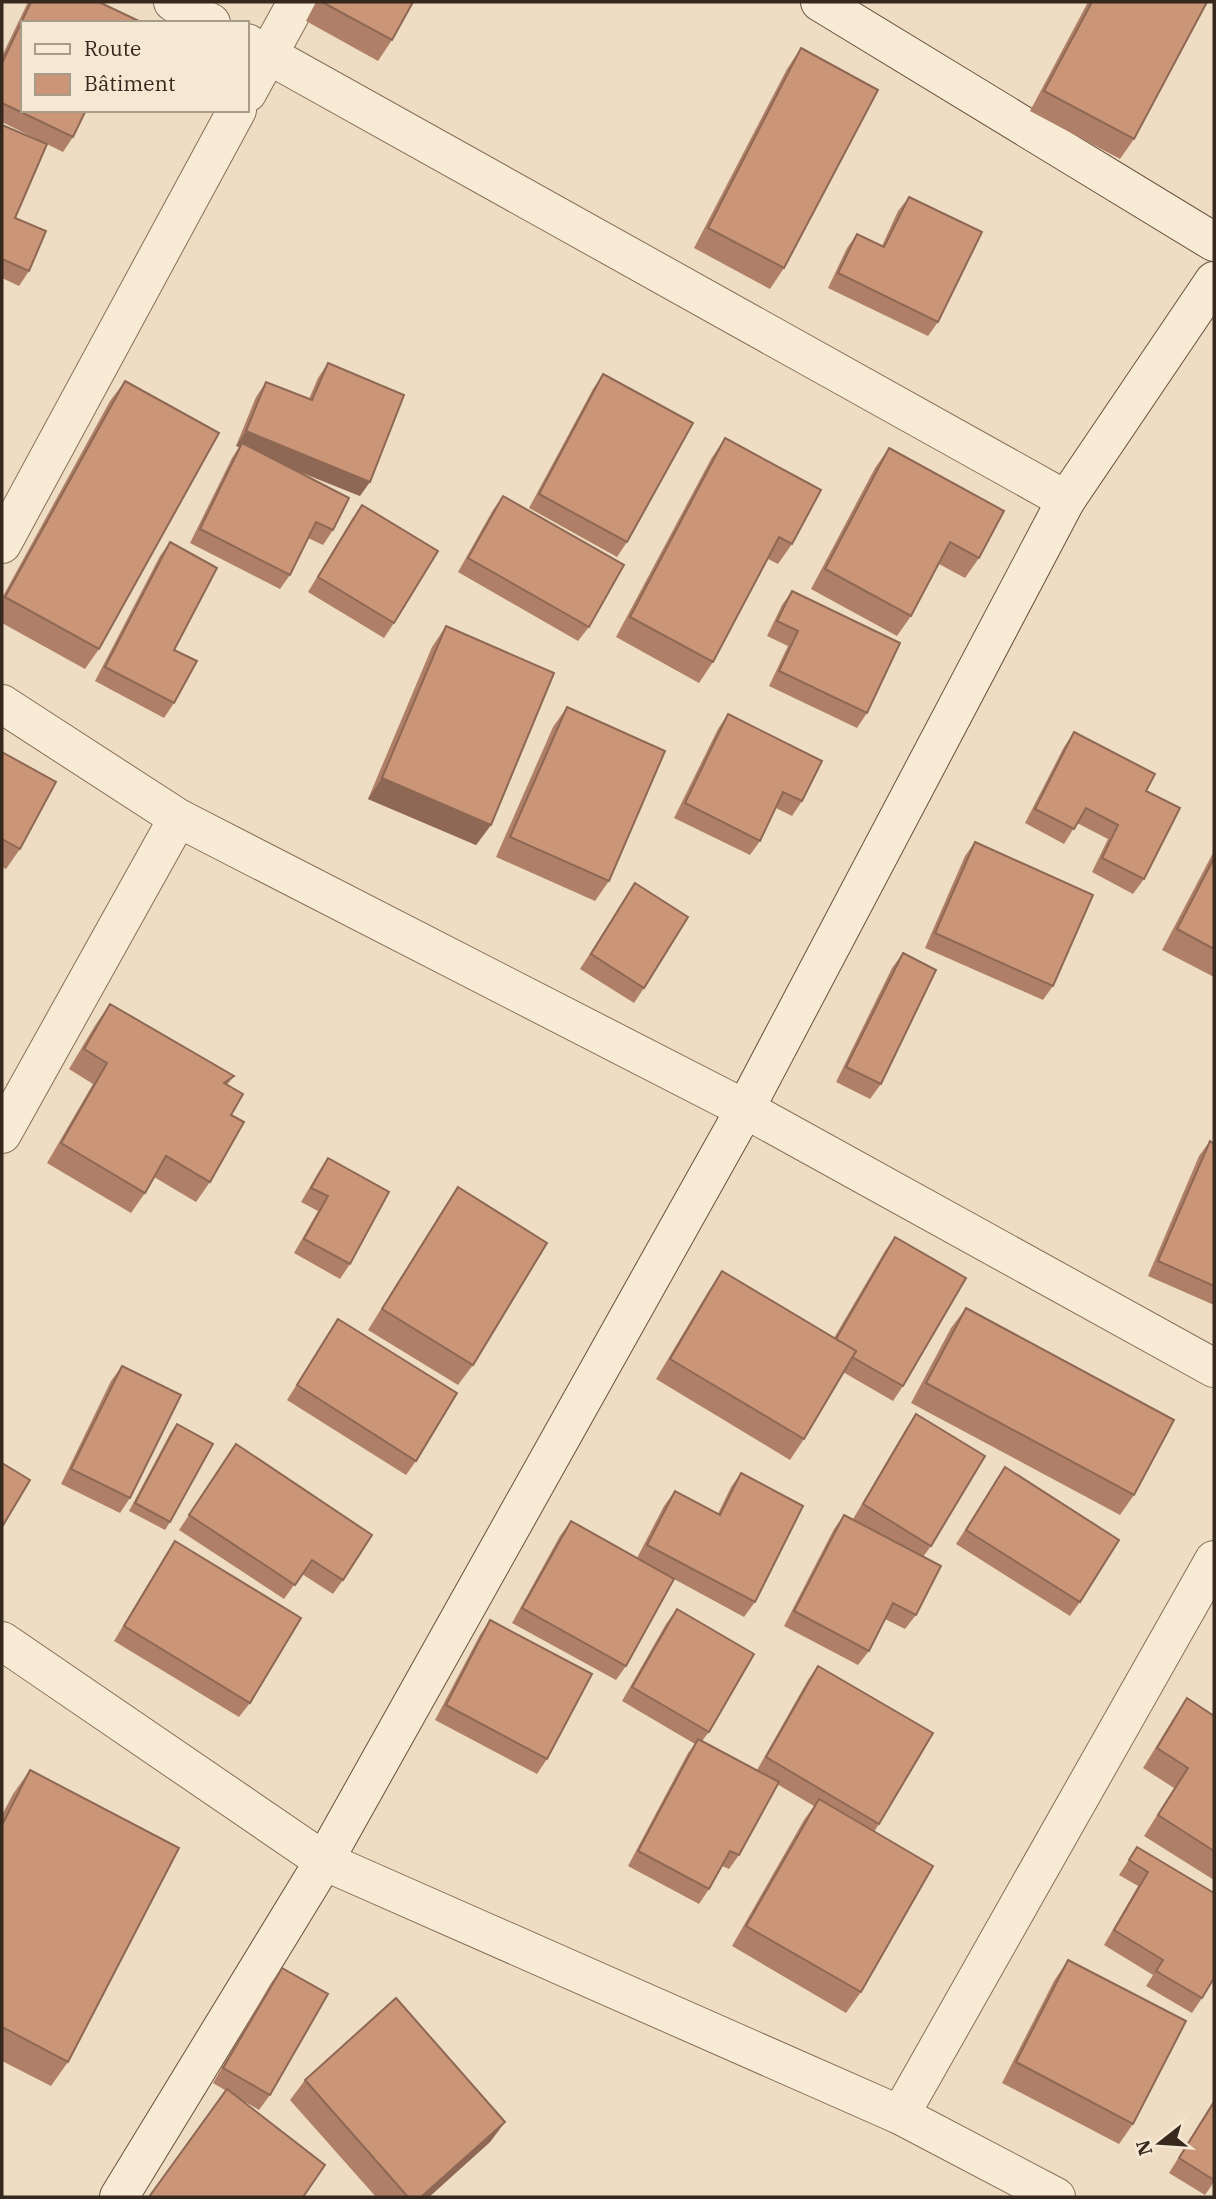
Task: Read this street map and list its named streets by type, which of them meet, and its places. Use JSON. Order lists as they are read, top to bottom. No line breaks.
{"legend":["Route","Bâtiment"],"north":"left"}
